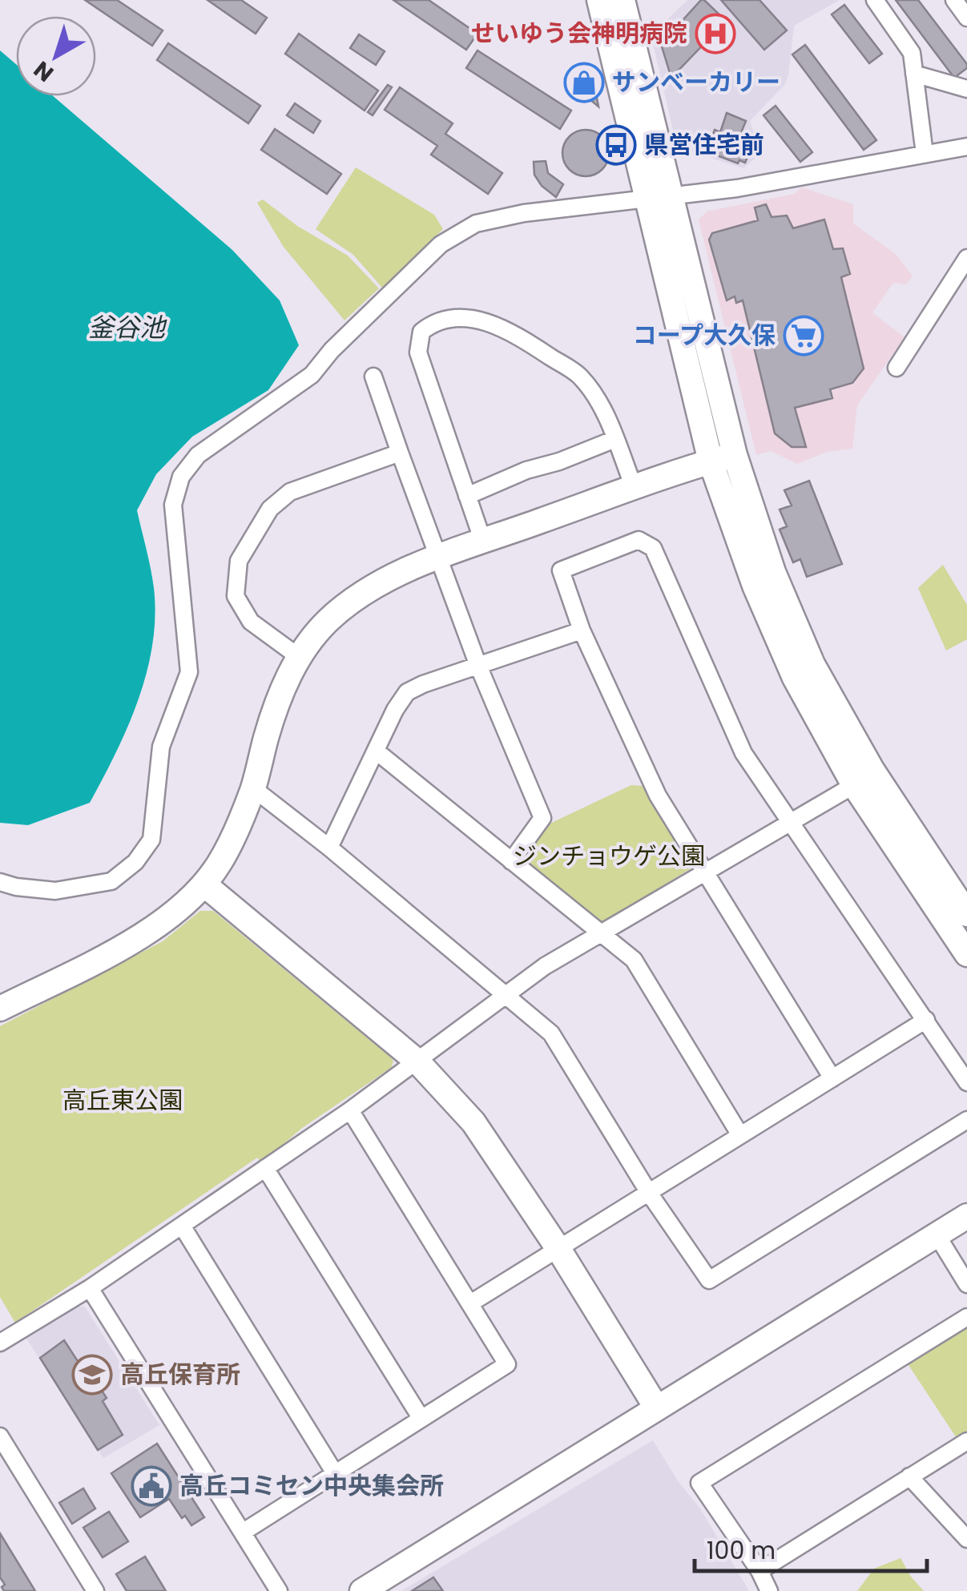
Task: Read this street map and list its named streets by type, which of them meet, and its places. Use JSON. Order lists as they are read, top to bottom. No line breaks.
{"water":["釜谷池"],"parks":["ジンチョウゲ公園","高丘東公園"],"places":{"hospital":["せいゆう会神明病院"],"shop":["サンベーカリー"],"bus stop":["県営住宅前"],"supermarket":["コープ大久保"],"school or university":["高丘保育所"],"public building":["高丘コミセン中央集会所"]},"scale_bar":"100 m","north":"bottom left"}
